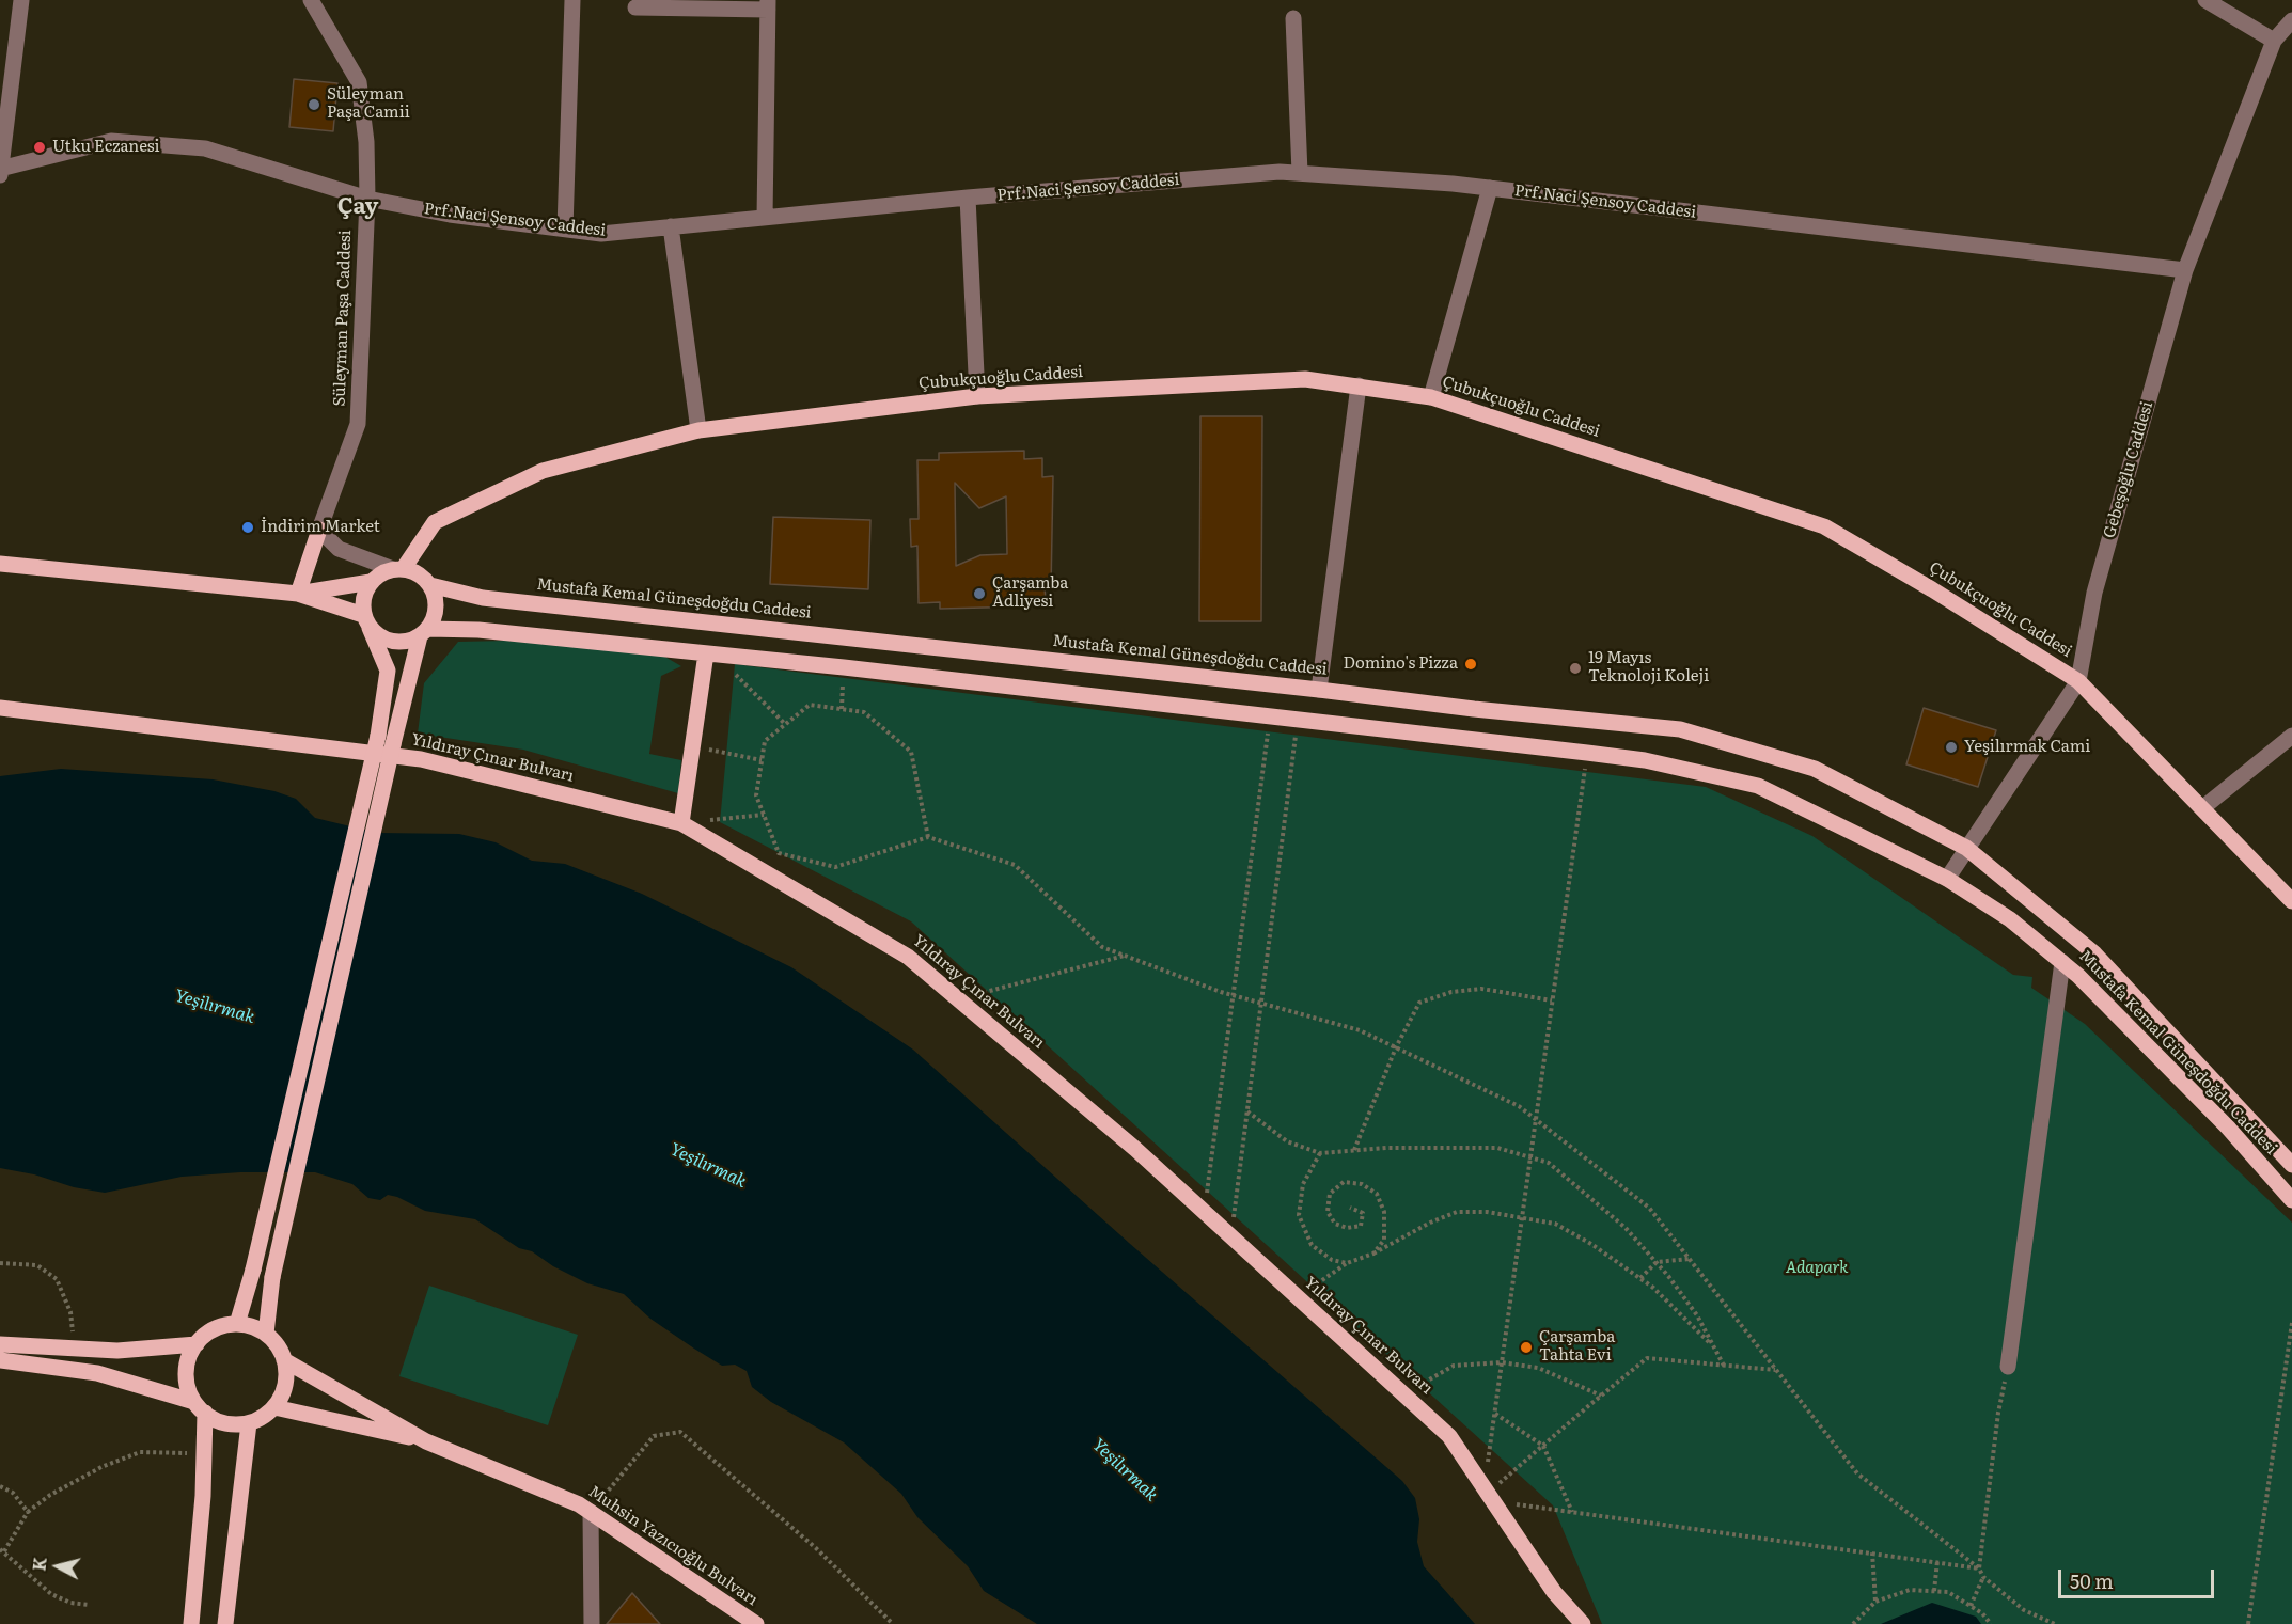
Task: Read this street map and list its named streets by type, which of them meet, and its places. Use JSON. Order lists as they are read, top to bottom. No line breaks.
{"streets":{"main road":["Süleyman Paşa Caddesi","Çubukçuoğlu Caddesi","Mustafa Kemal Güneşdoğdu Caddesi","Yıldıray Çınar Bulvarı","Muhsin Yazıcıoğlu Bulvarı"],"street":["Prf.Naci Şensoy Caddesi","Gebeşoğlu Caddesi"]},"crossings":[["Prf.Naci Şensoy Caddesi","Süleyman Paşa Caddesi"],["Prf.Naci Şensoy Caddesi","Gebeşoğlu Caddesi"],["Çubukçuoğlu Caddesi","Gebeşoğlu Caddesi"],["Çubukçuoğlu Caddesi","Mustafa Kemal Güneşdoğdu Caddesi"],["Gebeşoğlu Caddesi","Mustafa Kemal Güneşdoğdu Caddesi"]],"districts":["Çay"],"water":["Yeşilırmak"],"parks":["Adapark"],"places":["Süleyman Paşa Camii","Utku Eczanesi","İndirim Market","Çarşamba Adliyesi","Domino's Pizza","19 Mayıs Teknoloji Koleji","Yeşilırmak Cami","Çarşamba Tahta Evi"],"scale_bar":"50 m","north":"left"}
